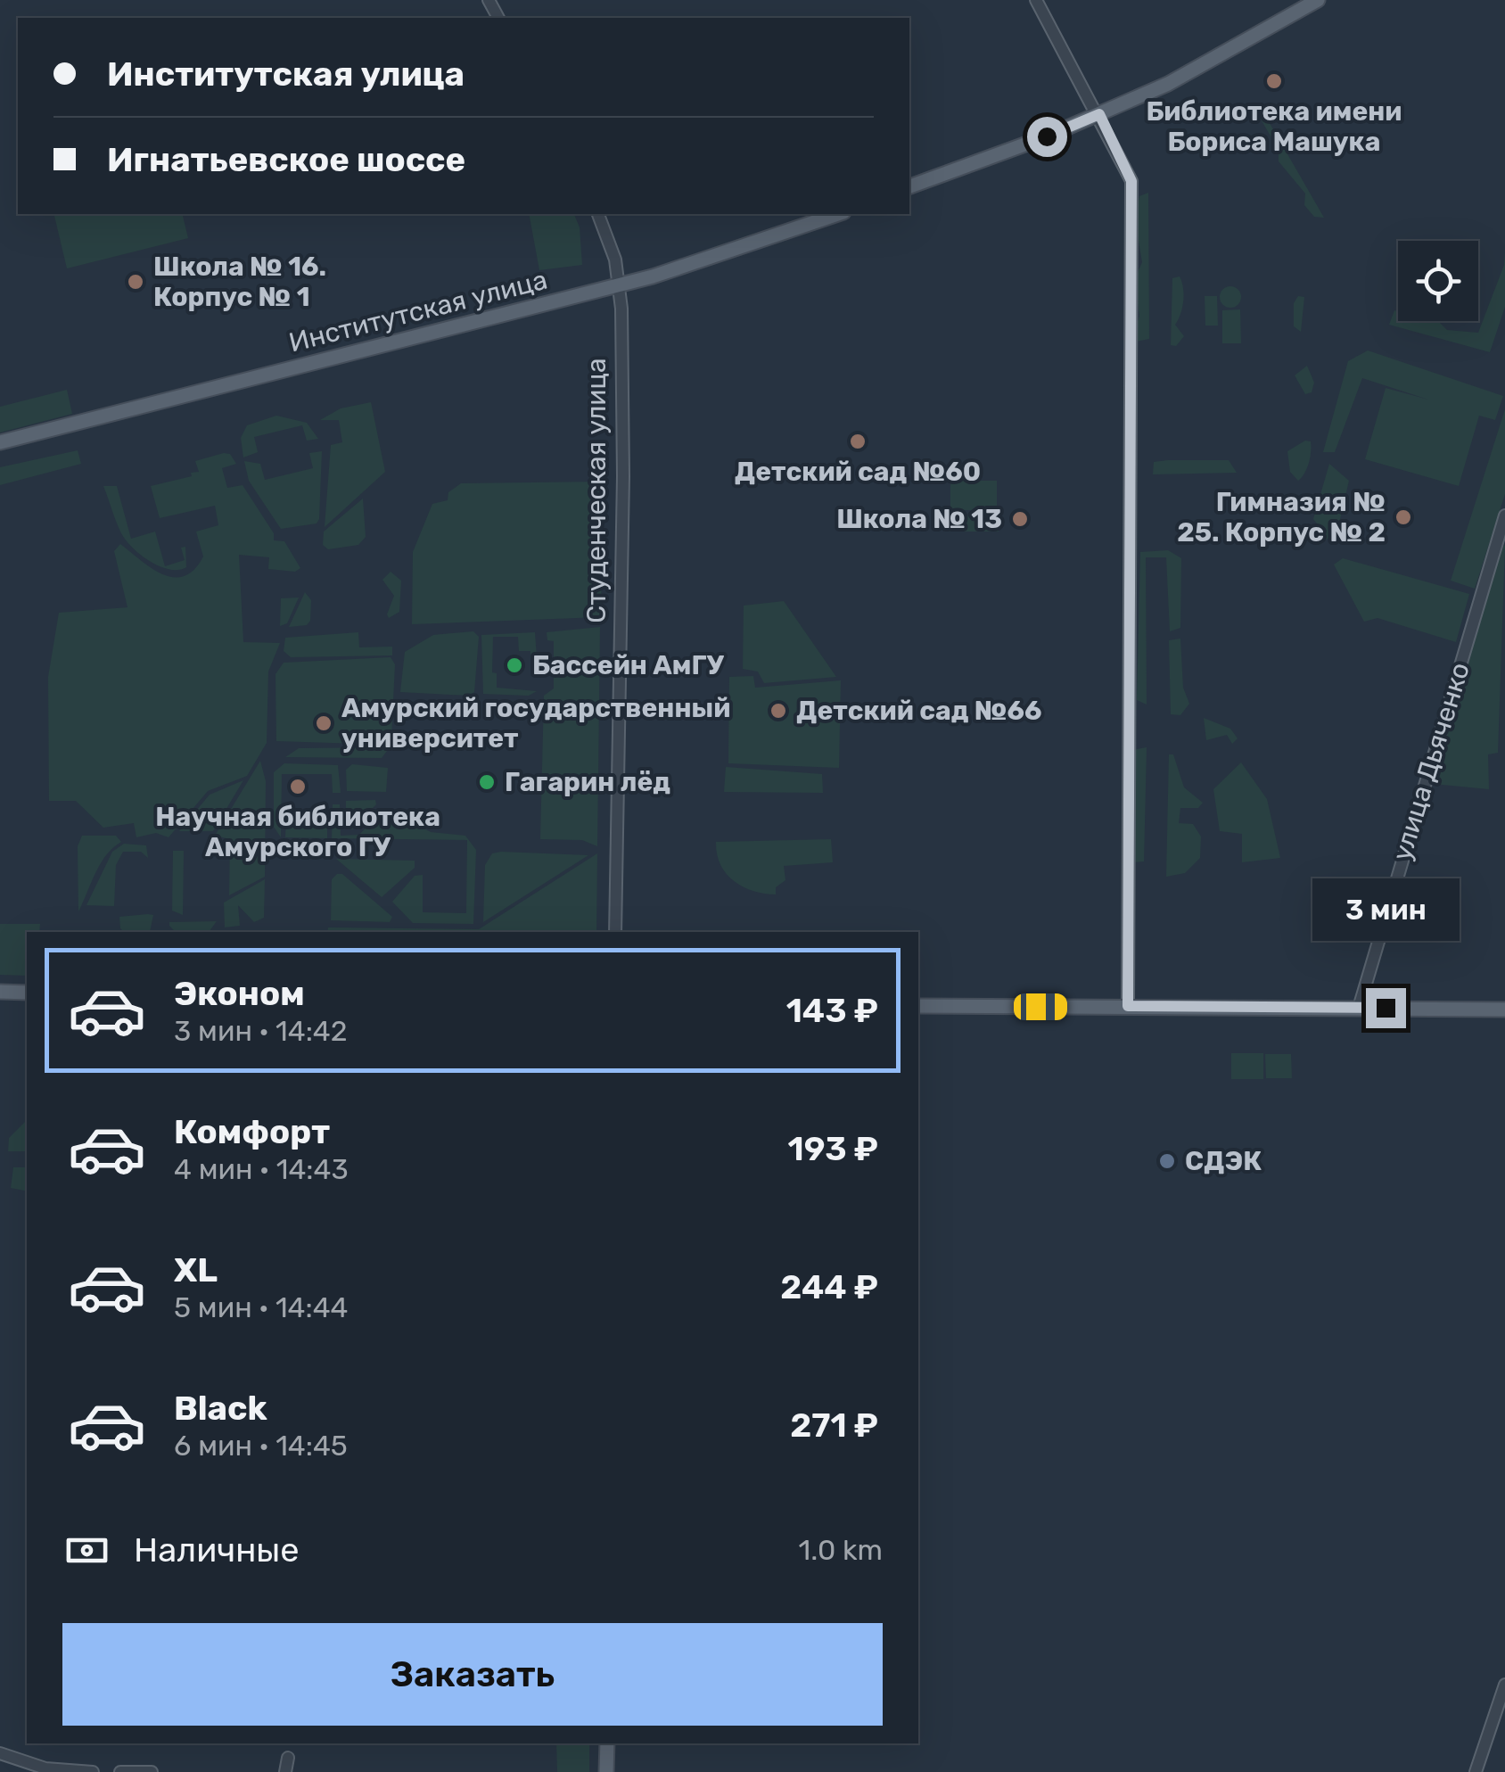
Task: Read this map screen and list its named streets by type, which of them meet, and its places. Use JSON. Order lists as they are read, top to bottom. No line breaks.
{"streets":{"main road":["Институтская улица"],"street":["Студенческая улица","улица Дьяченко"]},"crossings":[["Институтская улица","Студенческая улица"]],"places":["Библиотека имени Бориса Машука","Школа № 16. Корпус № 1","Детский сад №60","Гимназия № 25. Корпус № 2","Школа № 13","Бассейн АмГУ","Детский сад №66","Амурский государственный университет","Гагарин лёд","Научная библиотека Амурского ГУ","СДЭК"],"page":{"banner":["Институтская улица","Игнатьевское шоссе"],"bubble":"3 мин","list":[{"name":"Эконом","note":"3 мин · 14:42","value":"143 ₽"},{"name":"Комфорт","note":"4 мин · 14:43","value":"193 ₽"},{"name":"XL","note":"5 мин · 14:44","value":"244 ₽"},{"name":"Black","note":"6 мин · 14:45","value":"271 ₽"}],"pay":["Наличные","1.0 km"],"buttons":"Заказать"}}
